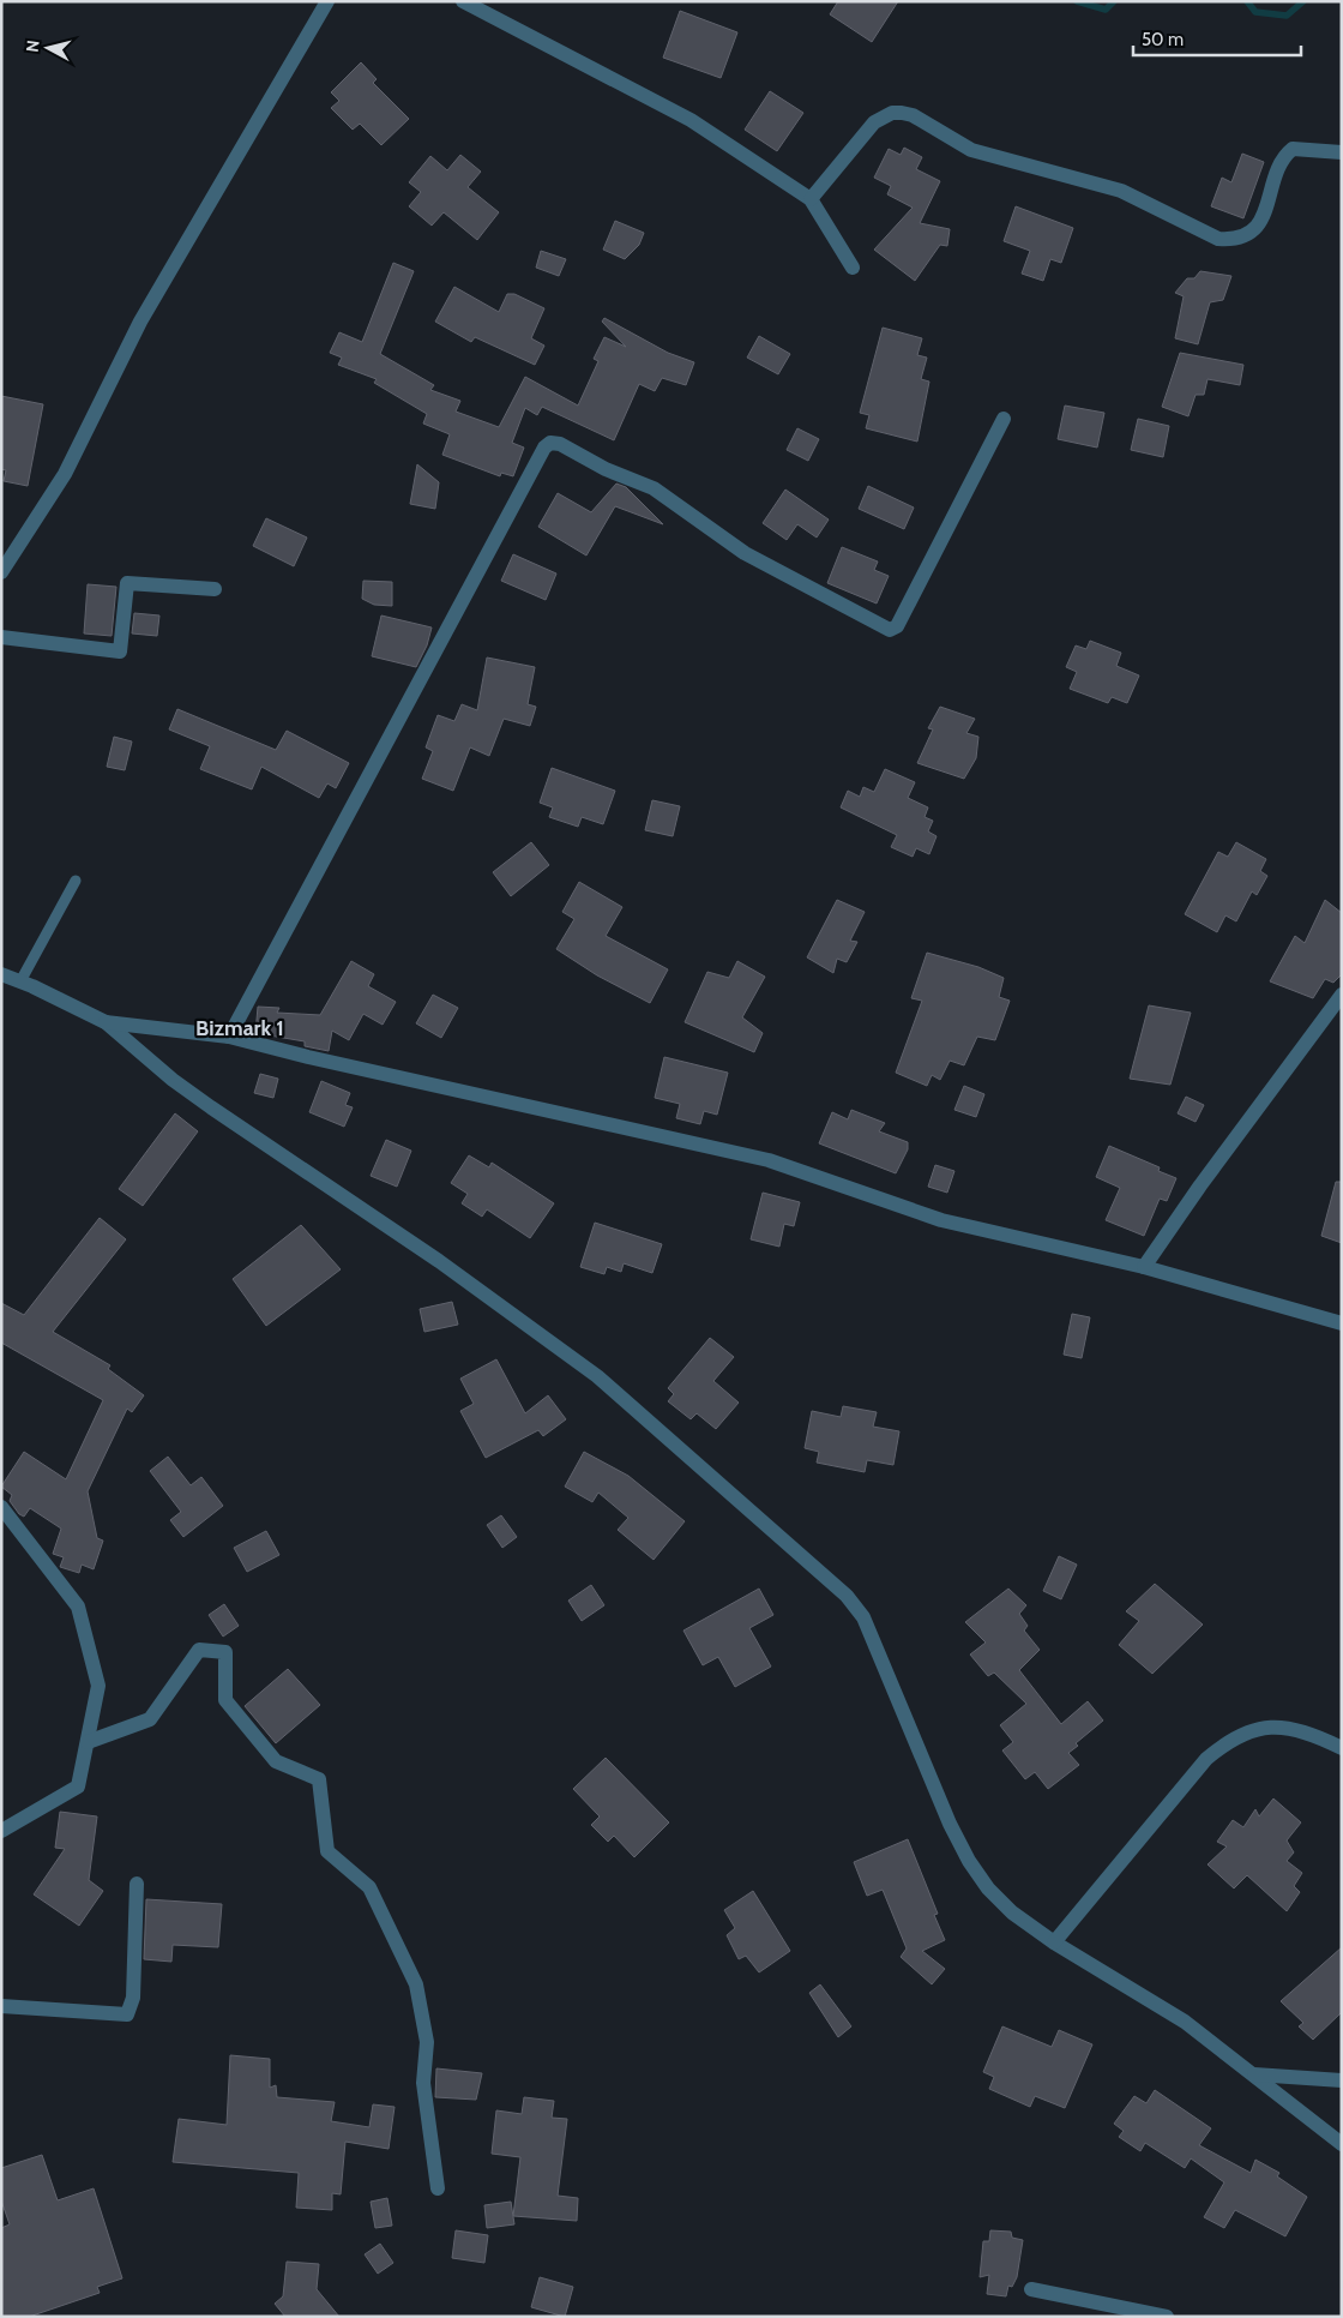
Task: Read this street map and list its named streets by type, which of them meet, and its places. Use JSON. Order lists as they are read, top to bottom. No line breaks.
{"districts":["Bizmark 1"],"scale_bar":"50 m","north":"left"}
